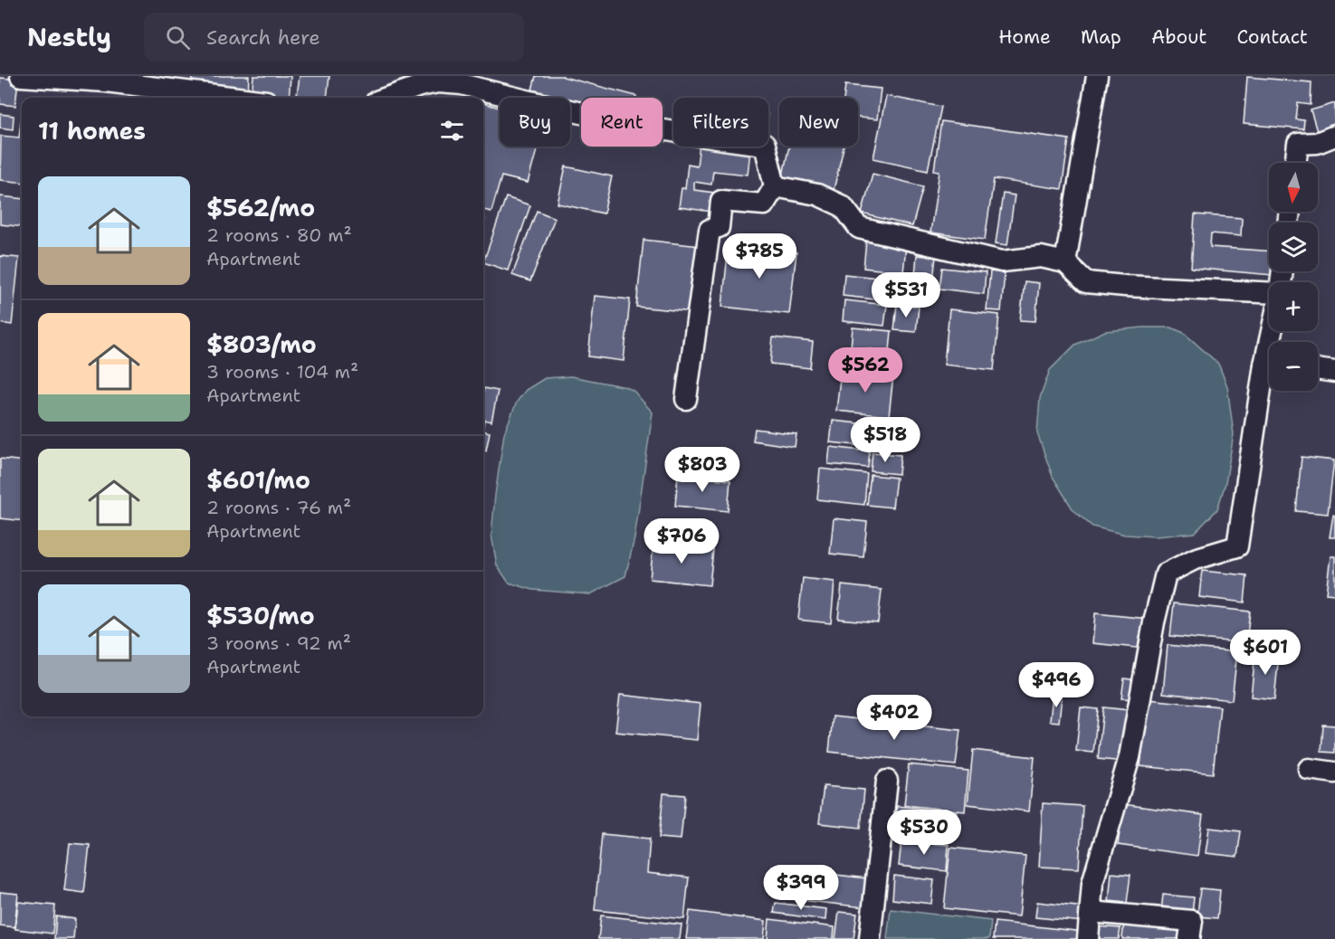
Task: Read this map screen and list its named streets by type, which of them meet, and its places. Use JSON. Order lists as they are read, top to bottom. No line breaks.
{"north":"bottom","page":{"header":"Nestly","search":"Search here","nav":["Home","Map","About","Contact"],"chip":["Buy","Rent","Filters","New"],"heading":"11 homes","map_buttons":["+","−"],"list":[{"name":"$562/mo","note":"2 rooms · 80 m² · Apartment"},{"name":"$803/mo","note":"3 rooms · 104 m² · Apartment"},{"name":"$601/mo","note":"2 rooms · 76 m² · Apartment"},{"name":"$530/mo","note":"3 rooms · 92 m² · Apartment"}],"price":["$785","$531","$562","$518","$803","$706","$601","$496","$402","$530","$399"]}}
